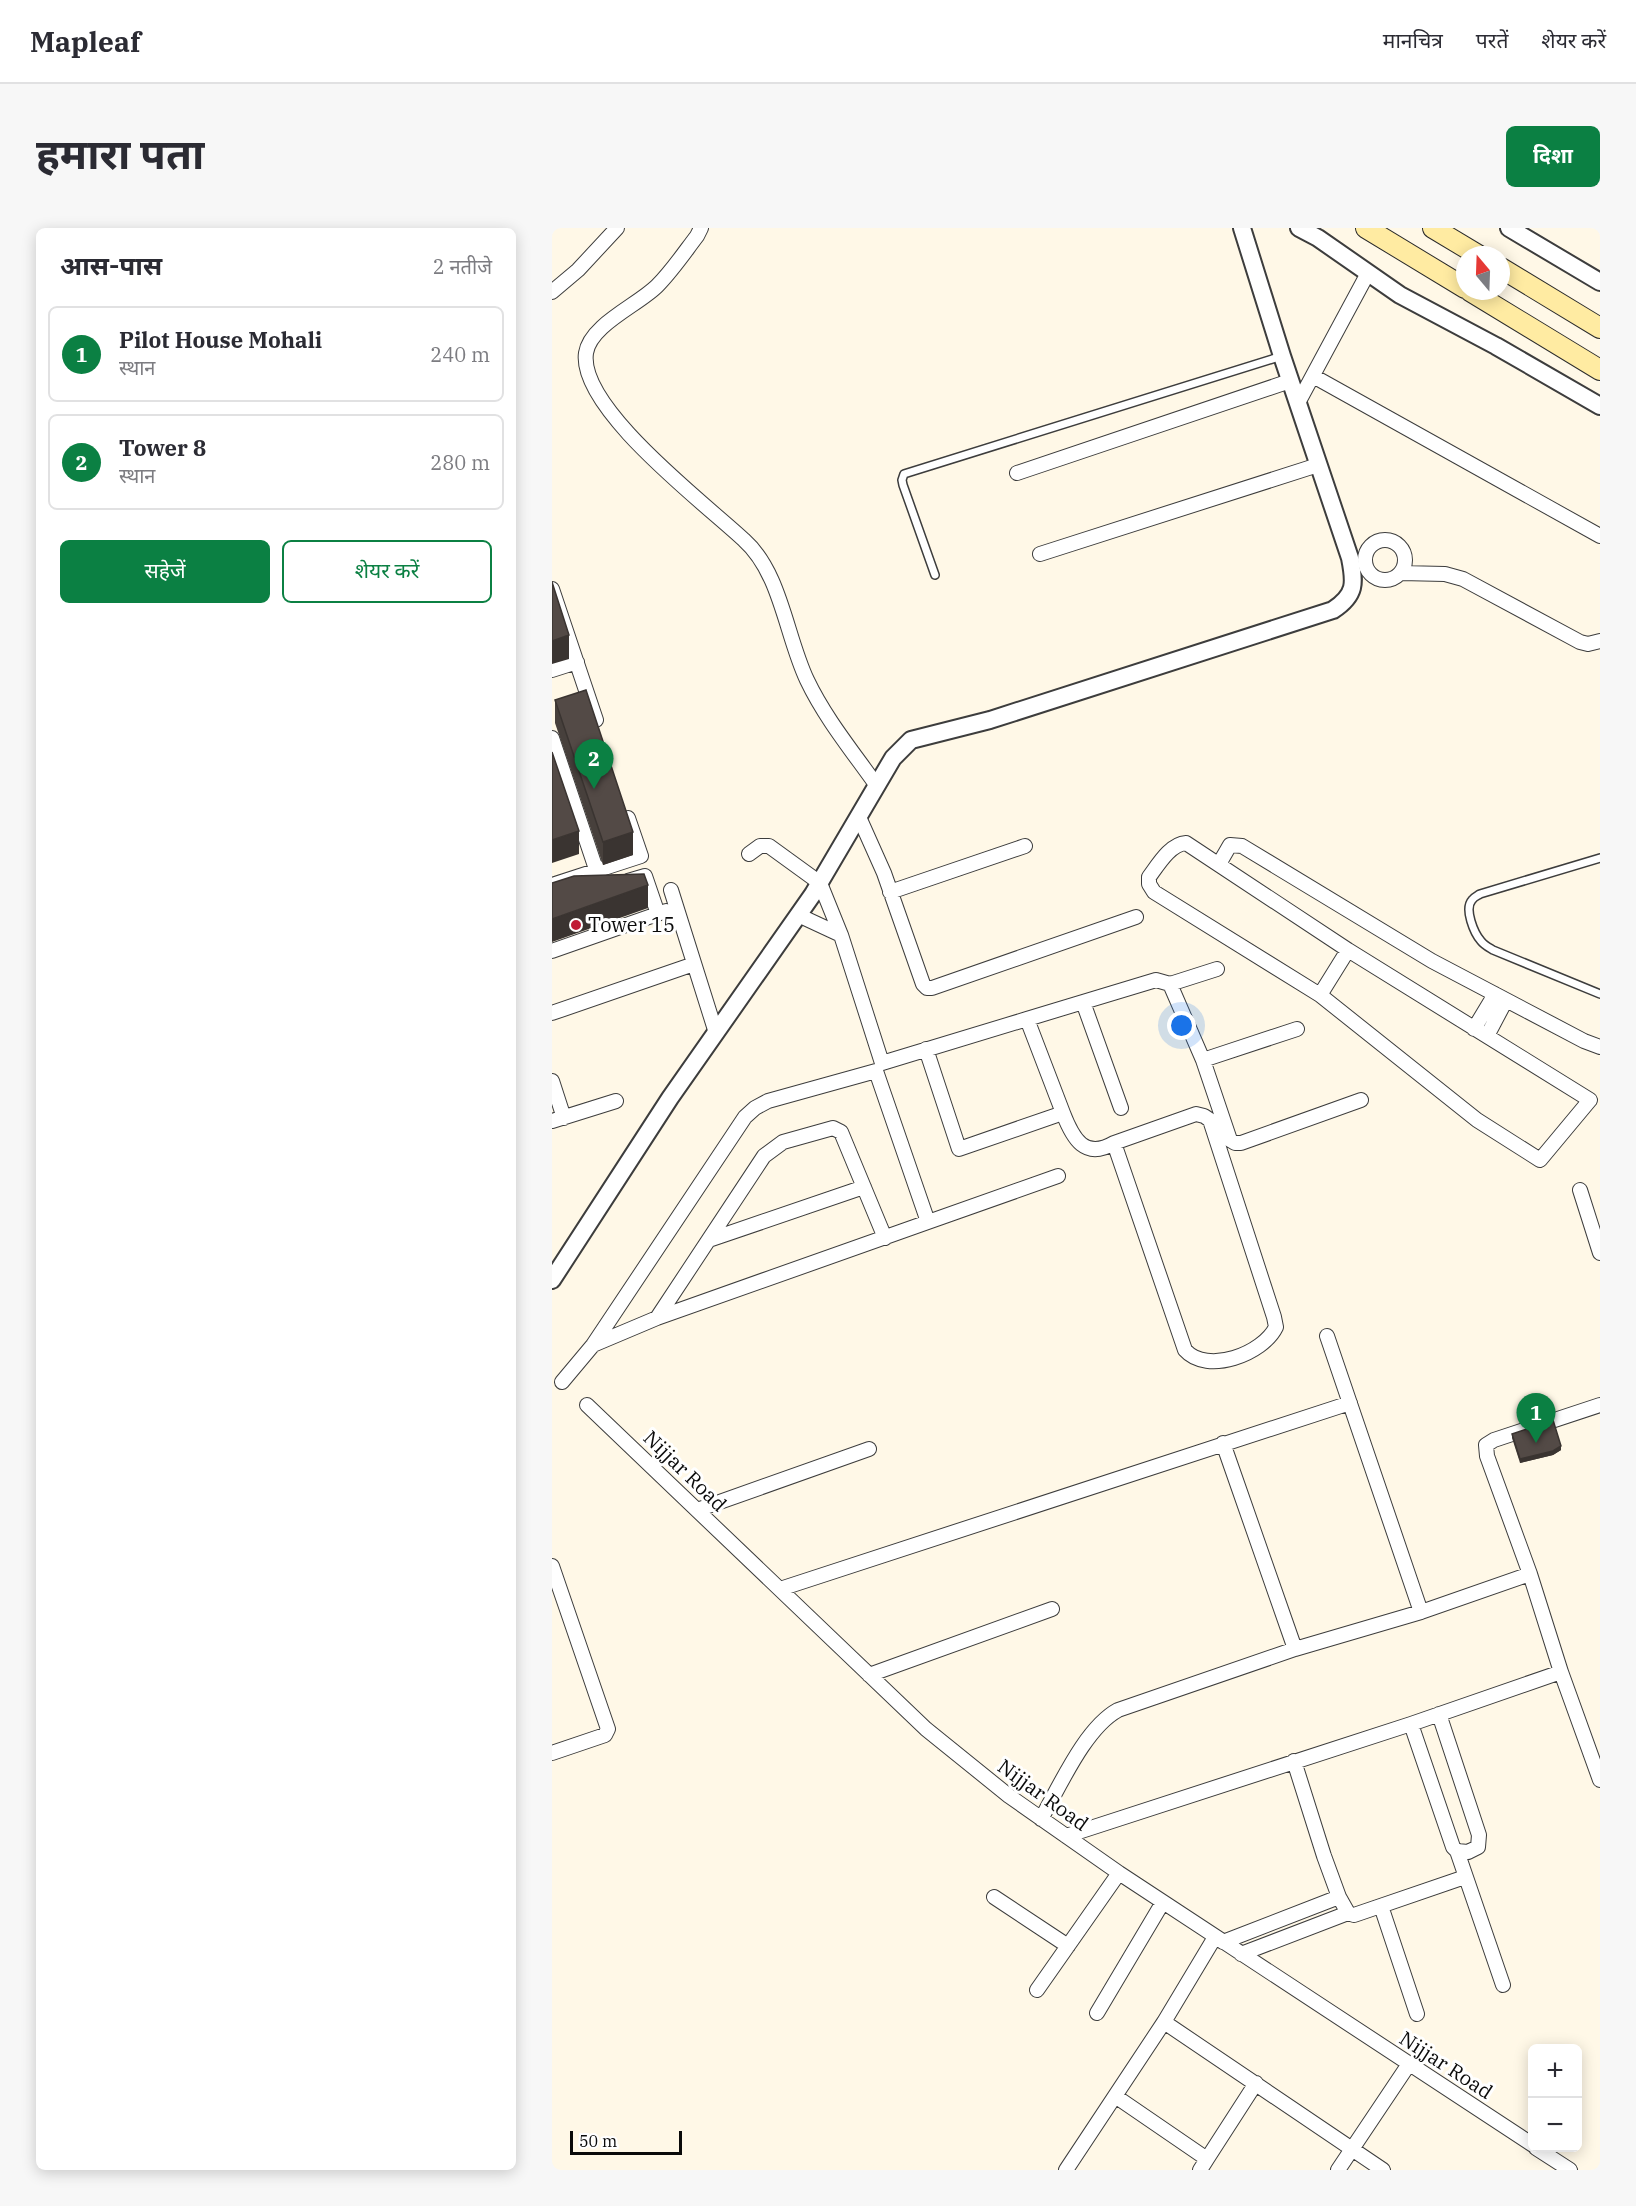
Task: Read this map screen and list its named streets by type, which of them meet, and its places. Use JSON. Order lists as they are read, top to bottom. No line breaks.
{"streets":{"street":["Nijjar Road"]},"places":["Tower 15"],"scale_bar":"50 m","north":"top","page":{"header":"Mapleaf","nav":["मानचित्र","परतें","शेयर करें"],"title":"हमारा पता","buttons":["दिशा",["सहेजें","शेयर करें"]],"heading":["आस-पास","2 नतीजे"],"list":[{"mark":"1","name":"Pilot House Mohali","note":"स्थान","value":"240 m"},{"mark":"2","name":"Tower 8","note":"स्थान","value":"280 m"}],"pins":["2","1"],"map_buttons":["+","−"],"scale":"50 m"}}
